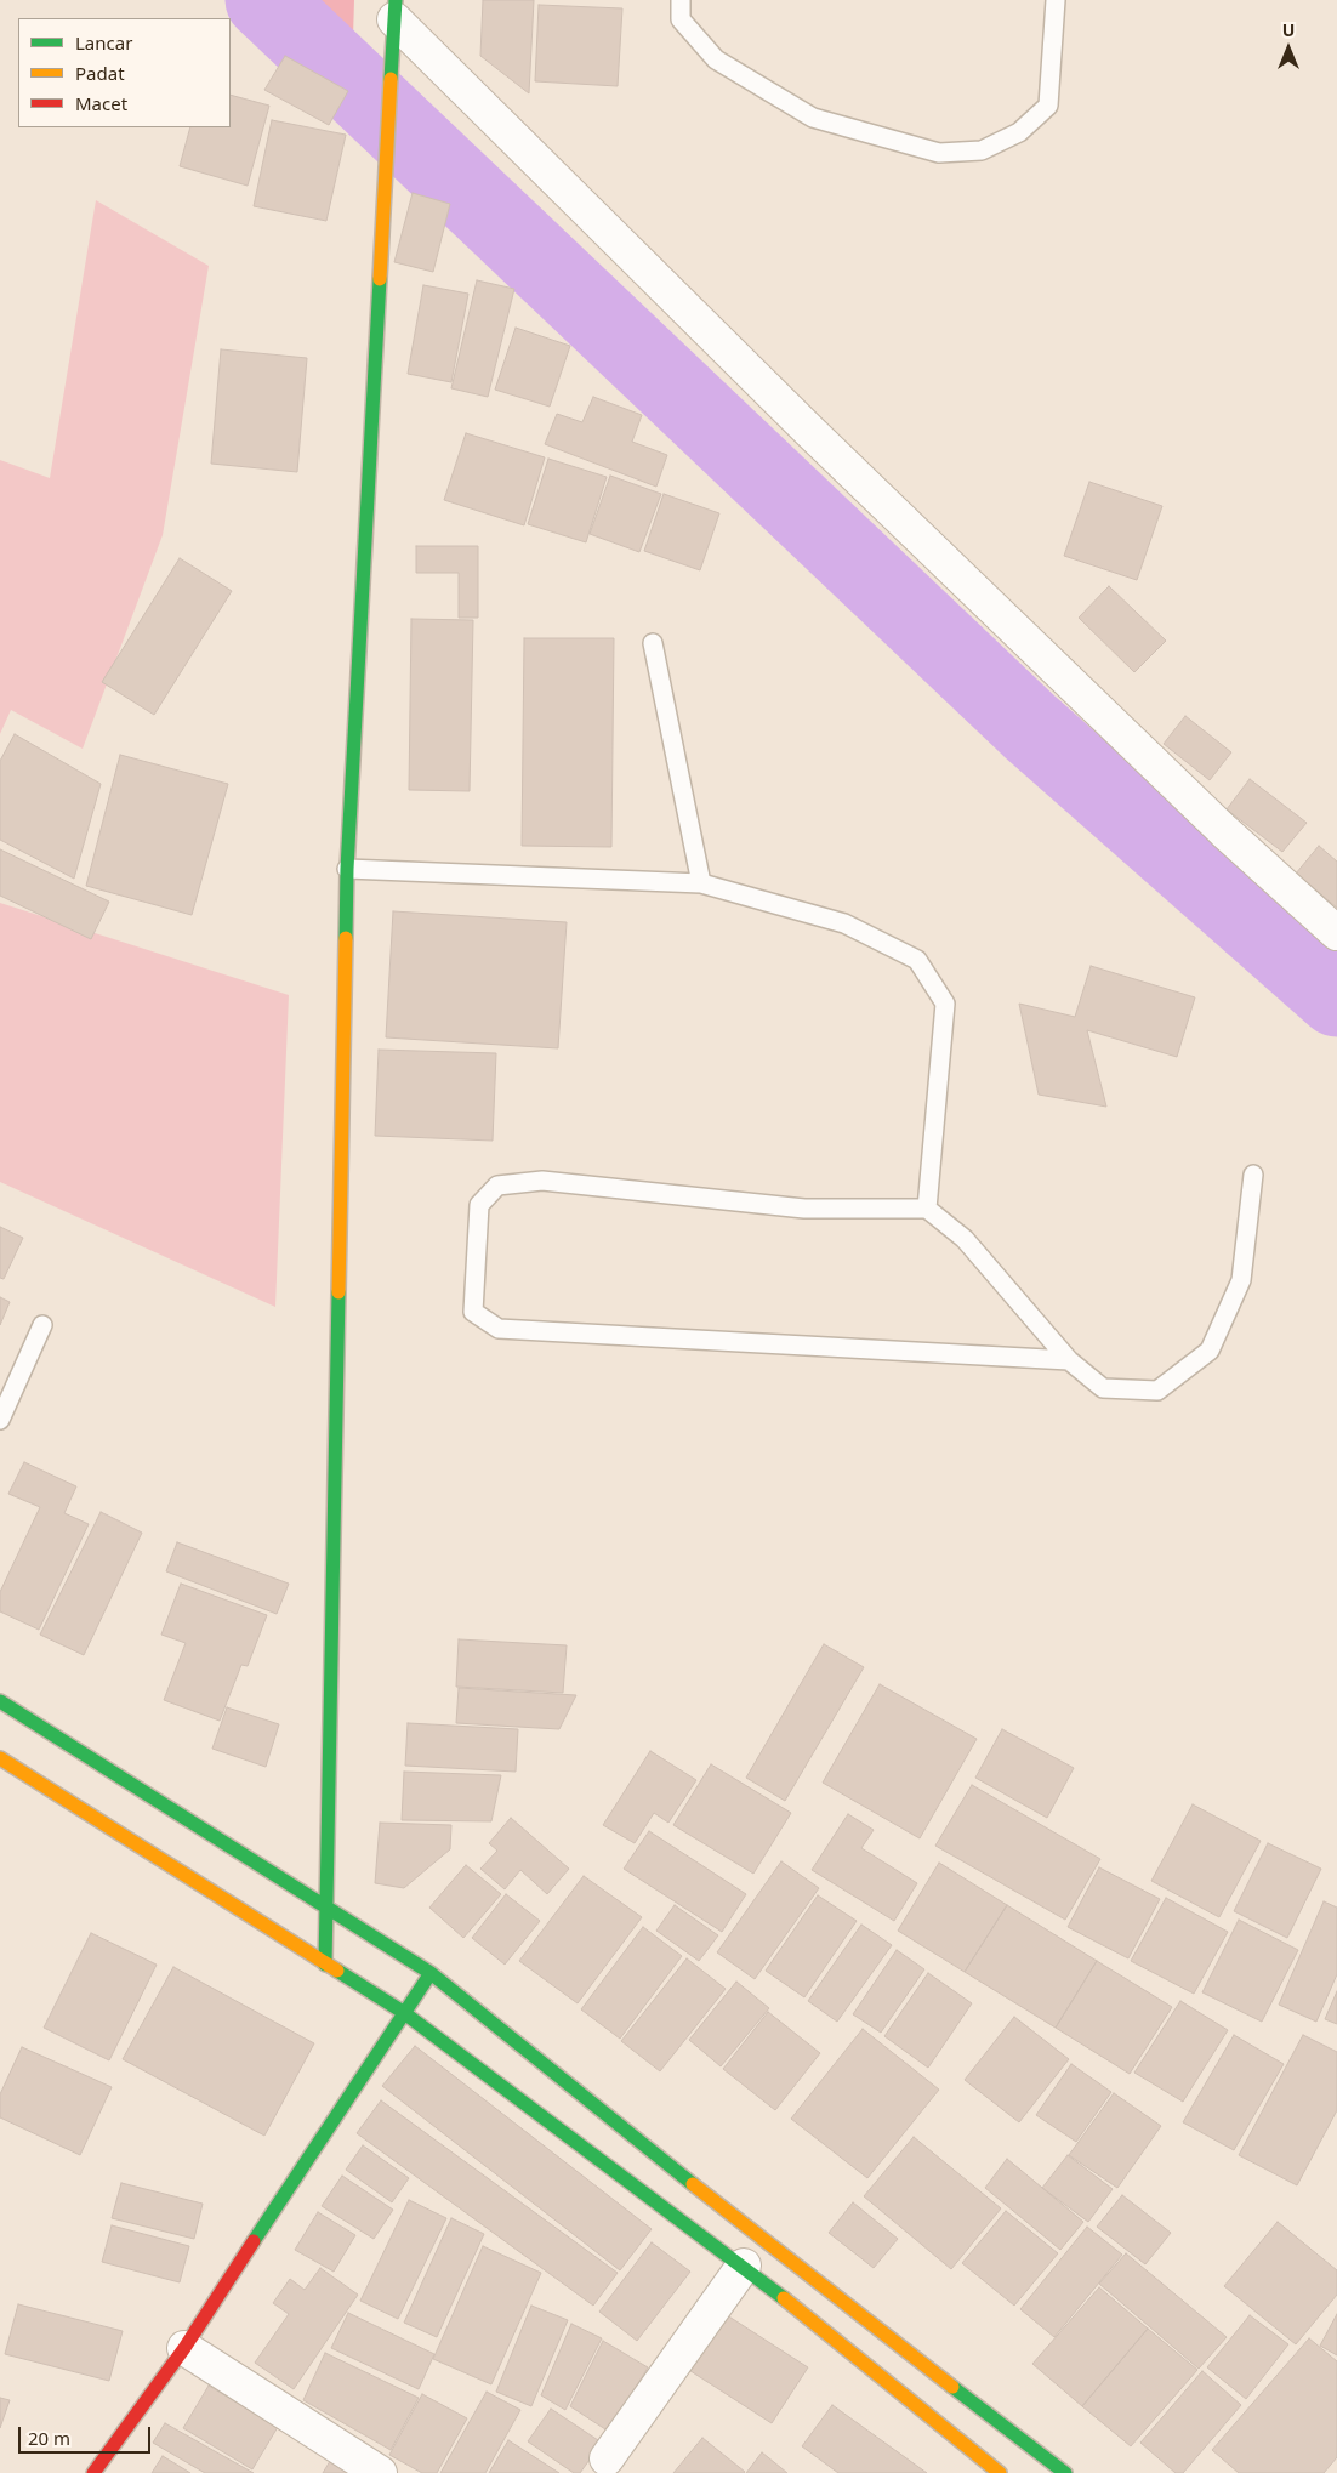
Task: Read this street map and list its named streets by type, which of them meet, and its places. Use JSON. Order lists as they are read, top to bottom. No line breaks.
{"legend":["Lancar","Padat","Macet"],"scale_bar":"20 m","north":"top"}
